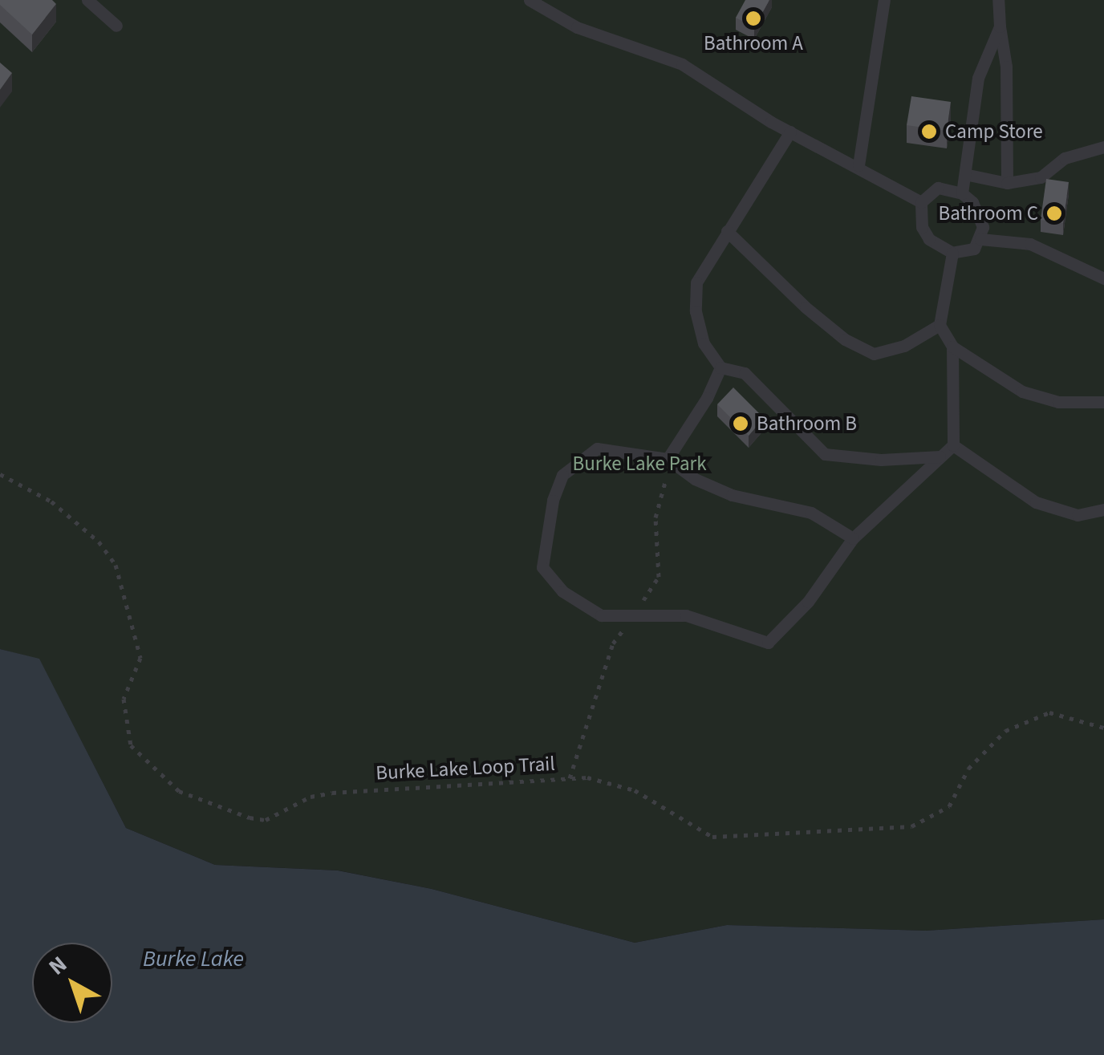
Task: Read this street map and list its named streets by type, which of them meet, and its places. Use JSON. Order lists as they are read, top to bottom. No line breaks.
{"streets":{"path":["Burke Lake Loop Trail"]},"water":["Burke Lake"],"parks":["Burke Lake Park"],"places":["Bathroom A","Camp Store","Bathroom C","Bathroom B"],"north":"top left"}
